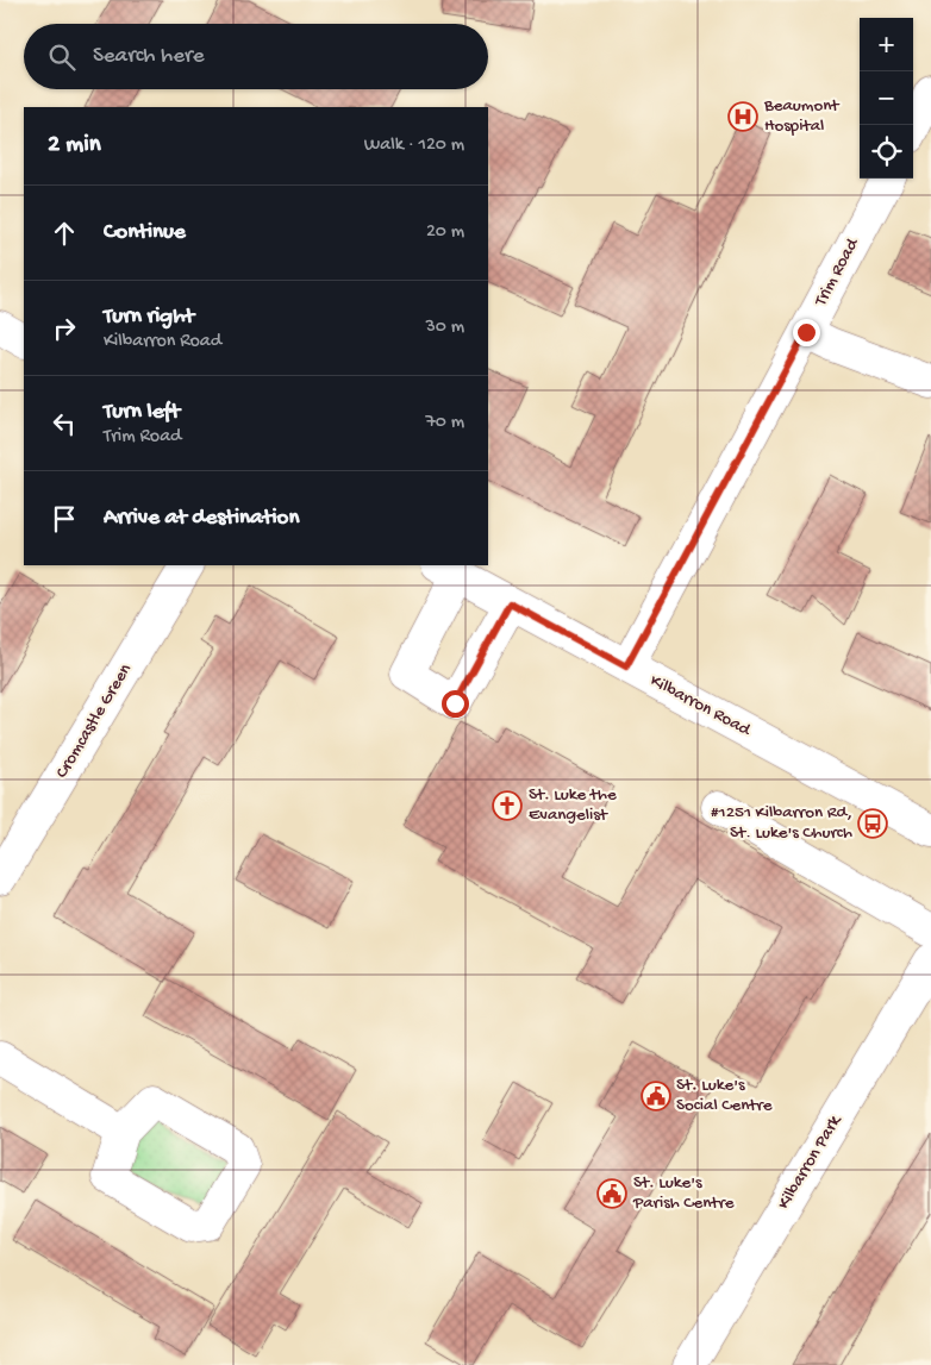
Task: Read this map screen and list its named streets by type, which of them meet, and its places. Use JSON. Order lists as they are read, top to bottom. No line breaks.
{"streets":{"street":["Trim Road","Kilbarron Road","Cromcastle Green","Kilbarron Park"]},"crossings":[["Trim Road","Kilbarron Road"]],"places":{"hospital":["Beaumont Hospital"],"church":["St. Luke the Evangelist"],"bus stop":["#1251 Kilbarron Rd, St. Luke's Church"],"public building":["St. Luke's Social Centre","St. Luke's Parish Centre"]},"page":{"map_buttons":["+","−"],"search":"Search here","heading":["2 min","Walk · 120 m"],"list":[["Continue","20 m"],["Turn right","Kilbarron Road","30 m"],["Turn left","Trim Road","70 m"],"Arrive at destination"]}}
